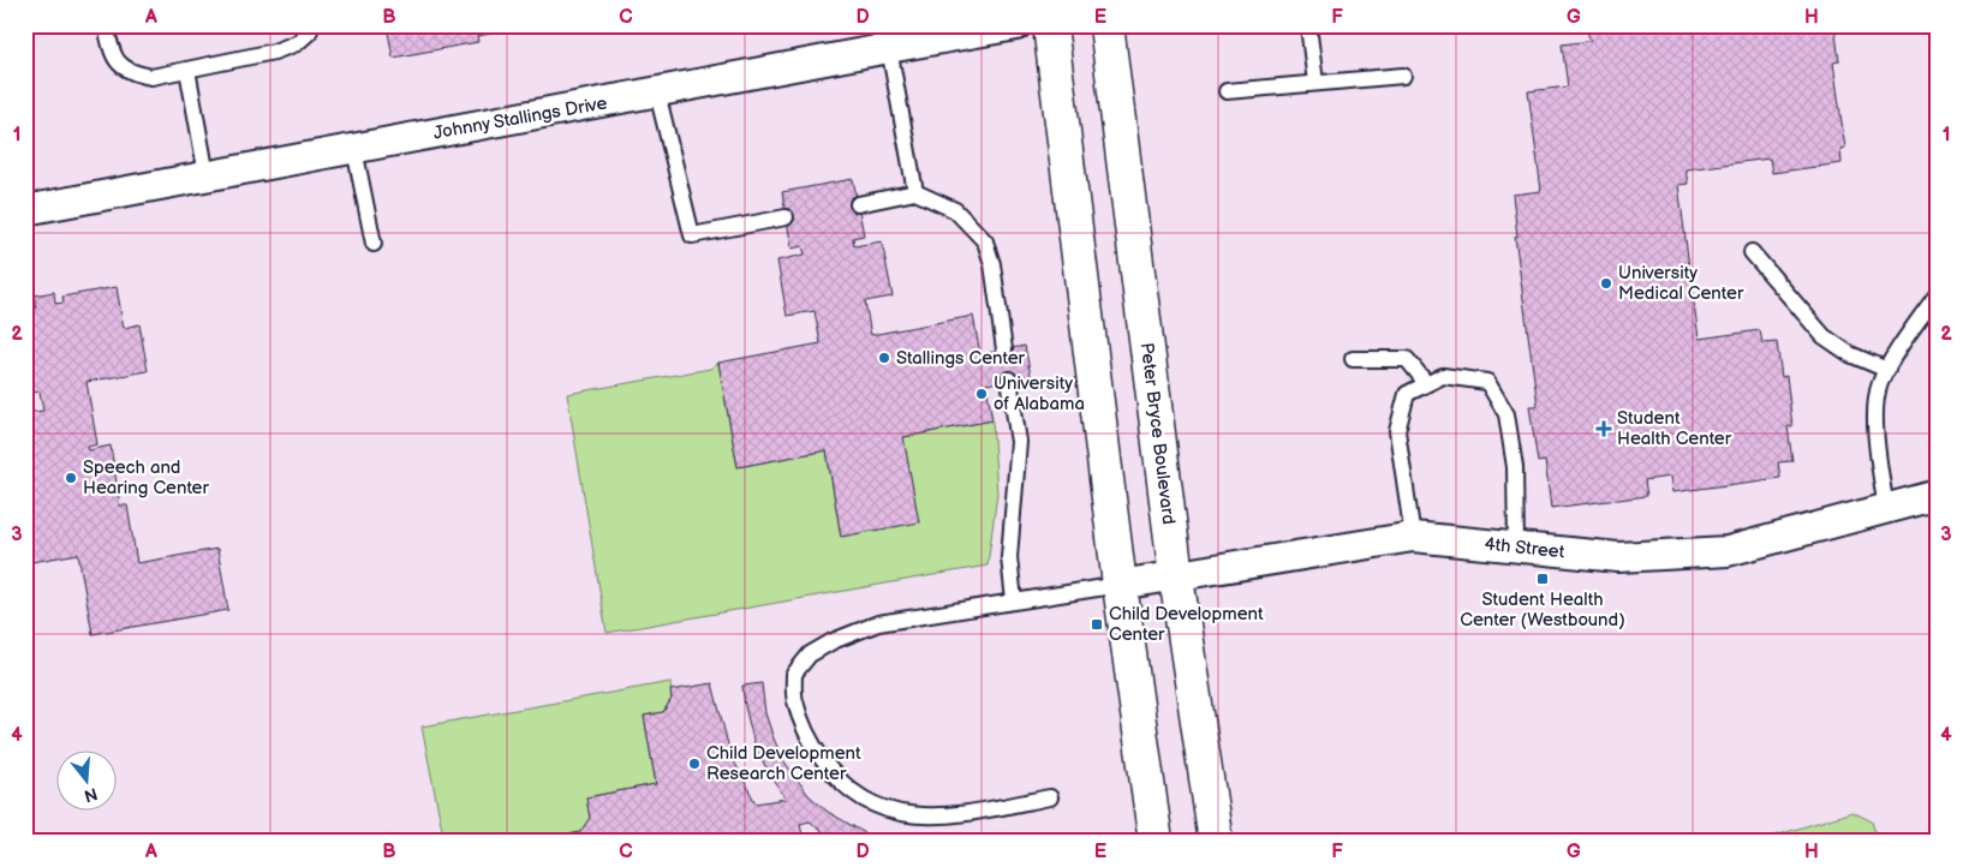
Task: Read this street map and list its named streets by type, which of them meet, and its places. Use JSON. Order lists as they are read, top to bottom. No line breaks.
{"streets":{"street":["Johnny Stallings Drive","Peter Bryce Boulevard","4th Street"]},"crossings":[["Peter Bryce Boulevard","4th Street"]],"places":{"other":["University Medical Center","Stallings Center","University of Alabama","Speech and Hearing Center","Child Development Research Center"],"health":["Student Health Center"],"transit":["Student Health Center (Westbound)","Child Development Center"]},"north":"bottom","grid":{"columns":["A","B","C","D","E","F","G","H"],"rows":["1","2","3","4"]}}
